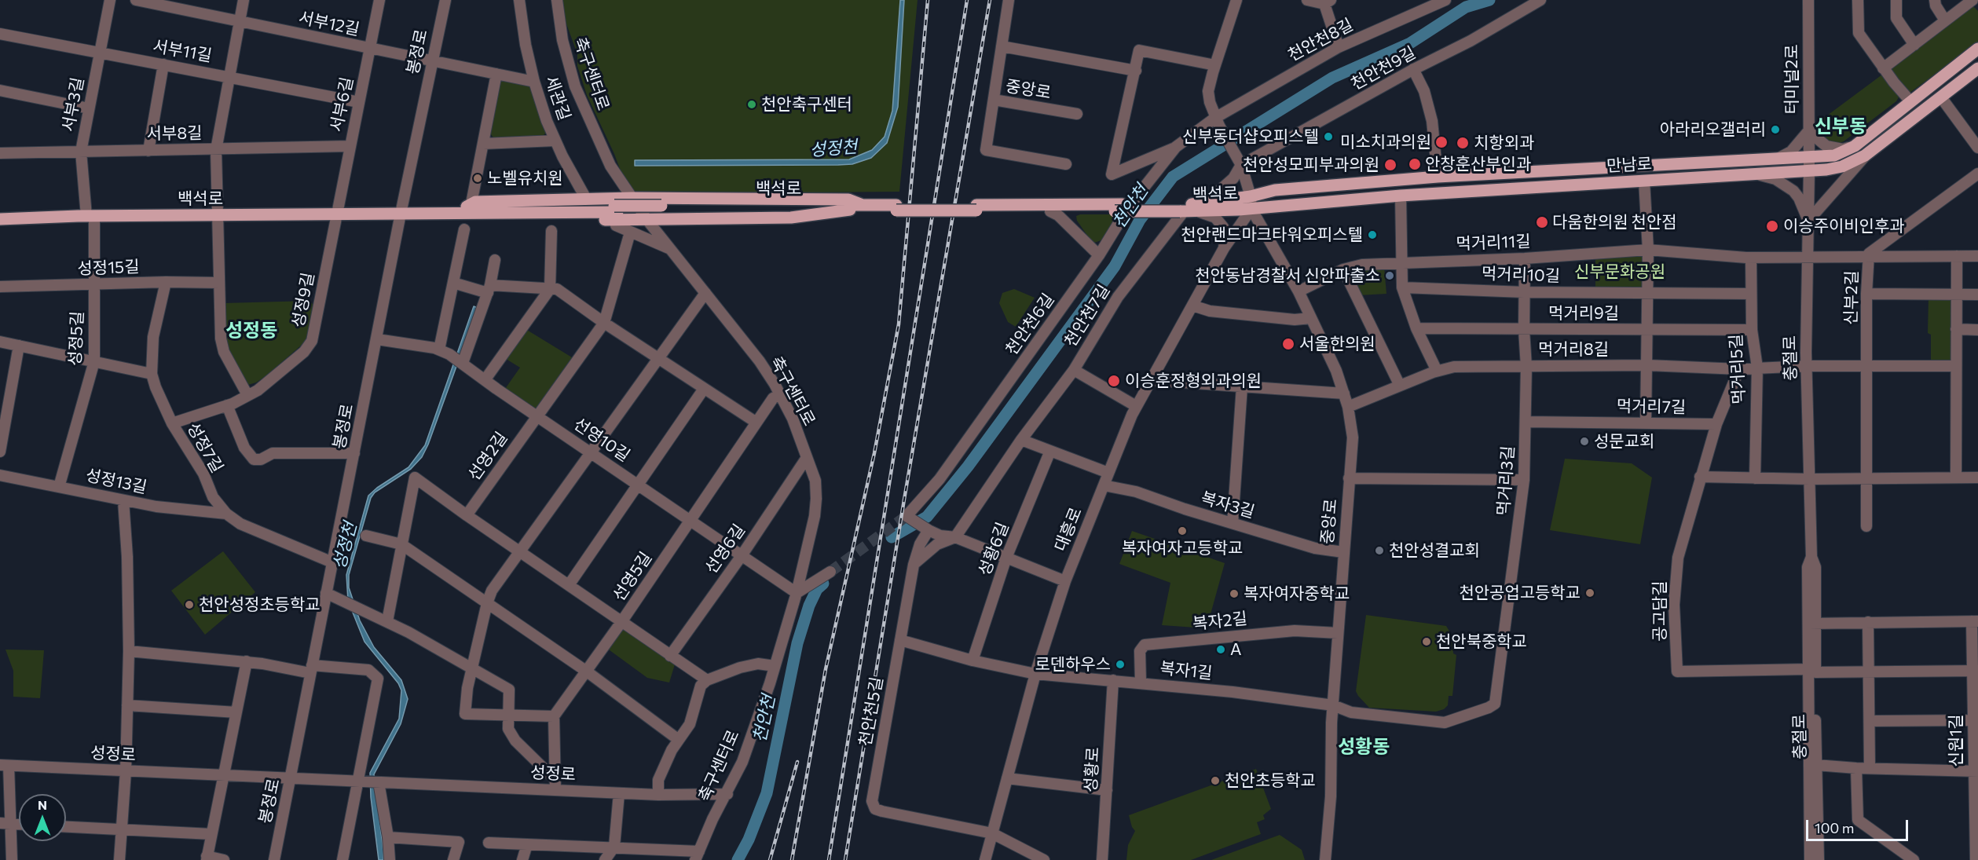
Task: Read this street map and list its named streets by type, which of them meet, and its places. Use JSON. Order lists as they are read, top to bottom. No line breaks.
{"streets":{"main road":["만남로","백석로"],"street":["서부12길","천안천8길","서부11길","봉정로","천안천9길","축구센터로","터미널2로","중앙로","세관길","서부3길","서부6길","서부8길","먹거리11길","성정15길","먹거리10길","신부2길","성정9길","먹거리9길","천안천7길","천안천6길","성정5길","먹거리8길","충절로","먹거리5길","먹거리7길","선영10길","성정7길","선영2길","먹거리3길","성정13길","복자3길","대흥로","선영6길","성황6길","선영5길","공고담길","복자2길","복자1길","천안천5길","신원1길","성정로","성황로"]},"crossings":[["서부12길","봉정로"],["서부12길","세관길"],["서부12길","서부6길"],["천안천8길","천안천6길"],["서부11길","서부3길"],["서부11길","서부6길"],["봉정로","백석로"],["봉정로","선영10길"],["봉정로","성정7길"],["봉정로","성정로"],["천안천9길","천안천7길"],["축구센터로","선영10길"],["축구센터로","선영6길"],["축구센터로","선영5길"],["축구센터로","성정로"],["터미널2로","만남로"],["터미널2로","충절로"],["중앙로","만남로"],["중앙로","백석로"],["중앙로","먹거리11길"],["중앙로","먹거리8길"],["중앙로","복자3길"],["중앙로","대흥로"],["중앙로","복자2길"],["중앙로","복자1길"],["서부3길","서부8길"],["서부3길","백석로"],["서부3길","성정5길"],["서부6길","서부8길"],["서부6길","백석로"],["서부6길","성정9길"],["만남로","백석로"],["만남로","충절로"],["만남로","대흥로"],["백석로","성정9길"],["백석로","천안천7길"],["백석로","성정5길"],["백석로","대흥로"],["먹거리11길","신부2길"],["먹거리11길","충절로"],["먹거리11길","먹거리5길"],["먹거리11길","먹거리3길"],["성정15길","성정5길"],["성정15길","성정7길"],["먹거리10길","먹거리5길"],["먹거리10길","먹거리3길"],["신부2길","먹거리8길"],["성정9길","성정7길"],["먹거리9길","먹거리5길"],["먹거리9길","먹거리3길"],["천안천6길","천안천5길"],["성정5길","성정13길"],["먹거리8길","충절로"],["먹거리8길","먹거리5길"],["먹거리8길","먹거리3길"],["충절로","공고담길"],["먹거리7길","먹거리3길"],["먹거리7길","공고담길"],["선영10길","선영2길"],["선영10길","선영6길"],["선영10길","선영5길"],["성정7길","성정13길"],["먹거리3길","복자1길"],["복자3길","대흥로"],["대흥로","복자1길"],["대흥로","천안천5길"],["성황6길","복자1길"],["복자2길","복자1길"],["복자1길","천안천5길"],["복자1길","성황로"]],"districts":["신부동","성정동","성황동"],"water":["성정천","천안천"],"parks":["신부문화공원"],"places":["천안축구센터","아라리오갤러리","신부동더샵오피스텔","미소치과의원","치항외과","안창훈산부인과","천안성모피부과의원","노벨유치원","다움한의원 천안점","이승주이비인후과","천안랜드마크타워오피스텔","천안동남경찰서 신안파출소","서울한의원","이승훈정형외과의원","성문교회","복자여자고등학교","천안성결교회","천안공업고등학교","복자여자중학교","천안성정초등학교","천안북중학교","A","로덴하우스","천안초등학교"],"scale_bar":"100 m","north":"top"}
